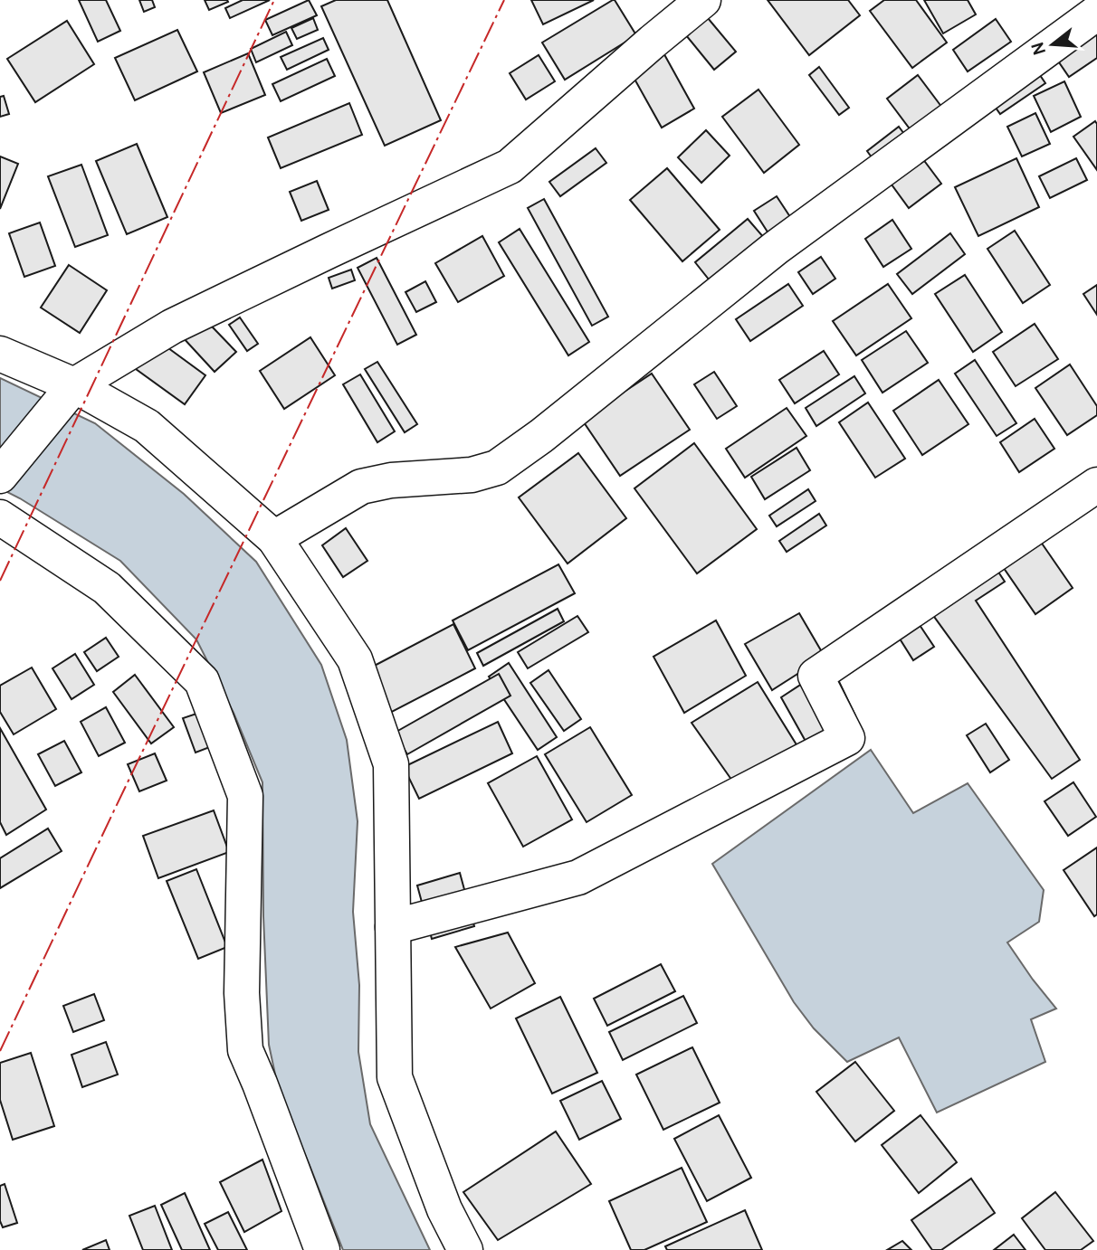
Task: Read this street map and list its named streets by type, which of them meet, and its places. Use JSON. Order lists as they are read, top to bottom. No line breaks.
{"north":"left"}
